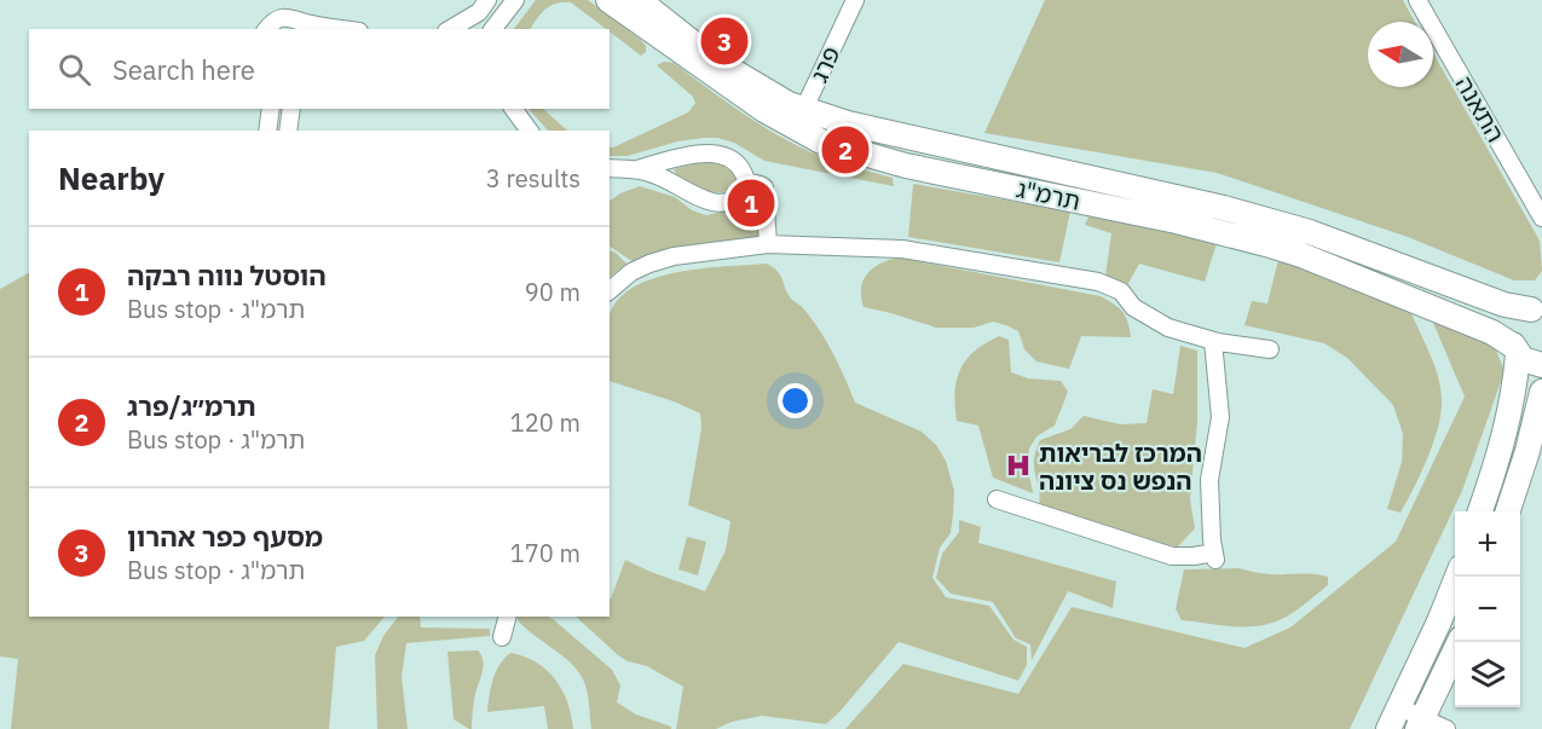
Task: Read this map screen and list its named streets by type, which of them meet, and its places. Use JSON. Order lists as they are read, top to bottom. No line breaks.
{"streets":{"street":["פרג","התאנה","תרמ\"ג"]},"crossings":[["פרג","תרמ\"ג"]],"places":{"hospital":["המרכז לבריאות הנפש נס ציונה"]},"north":"left","page":{"pins":["3","2","1"],"search":"Search here","heading":["Nearby","3 results"],"list":[{"mark":"1","name":"הוסטל נווה רבקה","note":"Bus stop · תרמ\"ג","value":"90 m"},{"mark":"2","name":"תרמ״ג/פרג","note":"Bus stop · תרמ\"ג","value":"120 m"},{"mark":"3","name":"מסעף כפר אהרון","note":"Bus stop · תרמ\"ג","value":"170 m"}],"map_buttons":["+","−"]}}
